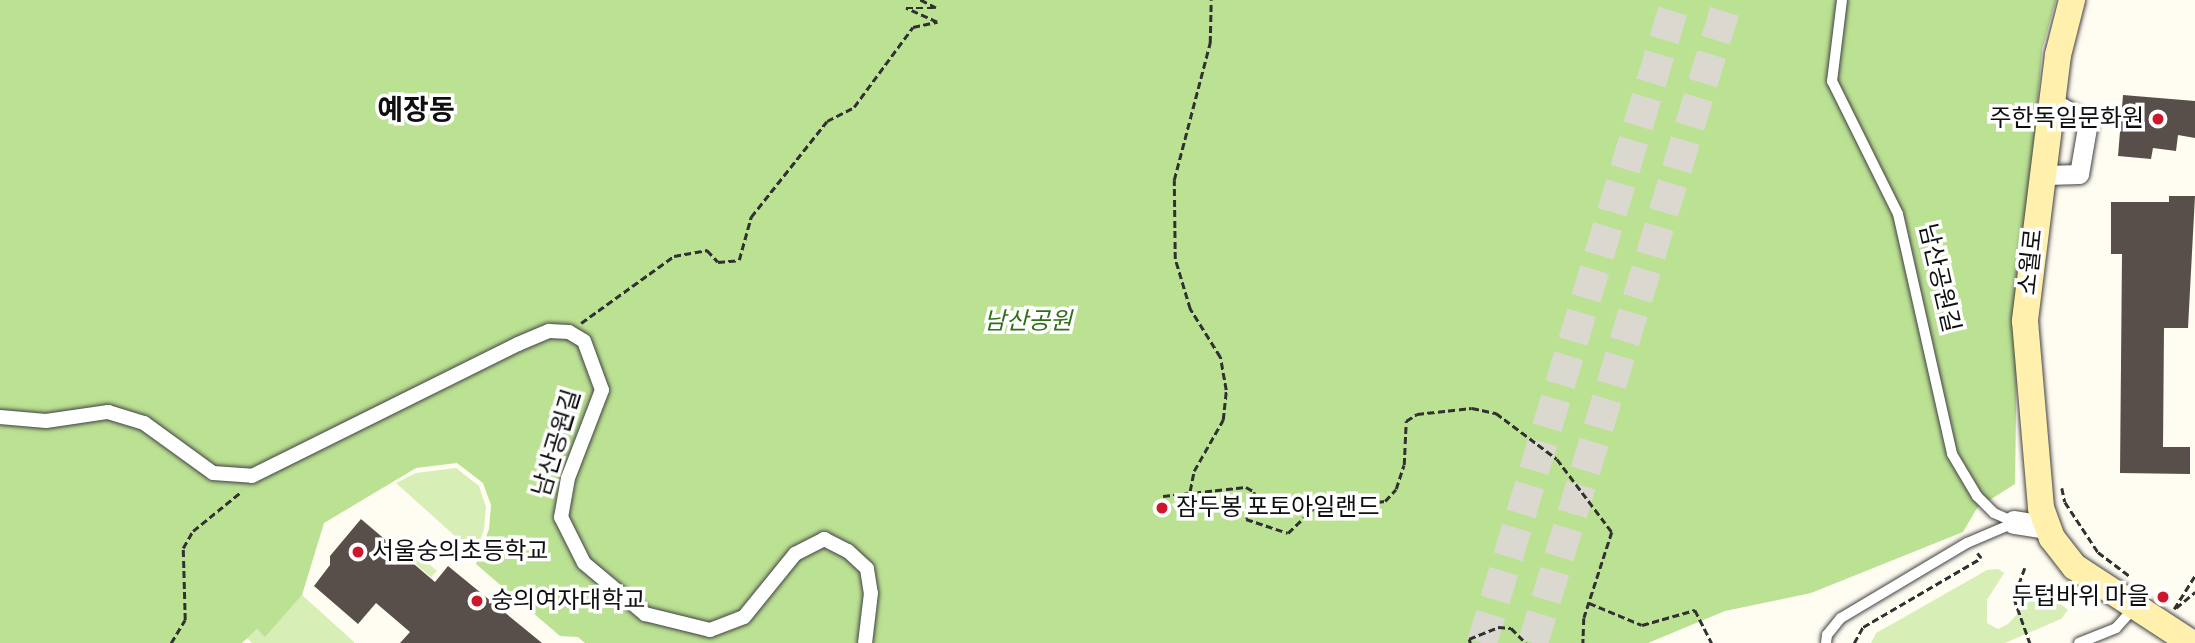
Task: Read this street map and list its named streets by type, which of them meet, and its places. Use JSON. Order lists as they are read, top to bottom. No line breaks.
{"streets":{"main road":["소월로"],"street":["남산공원길"]},"crossings":[["소월로","남산공원길"]],"districts":["예장동"],"parks":["남산공원"],"places":["주한독일문화원","잠두봉 포토아일랜드","서울숭의초등학교","두텁바위 마을","숭의여자대학교"]}
